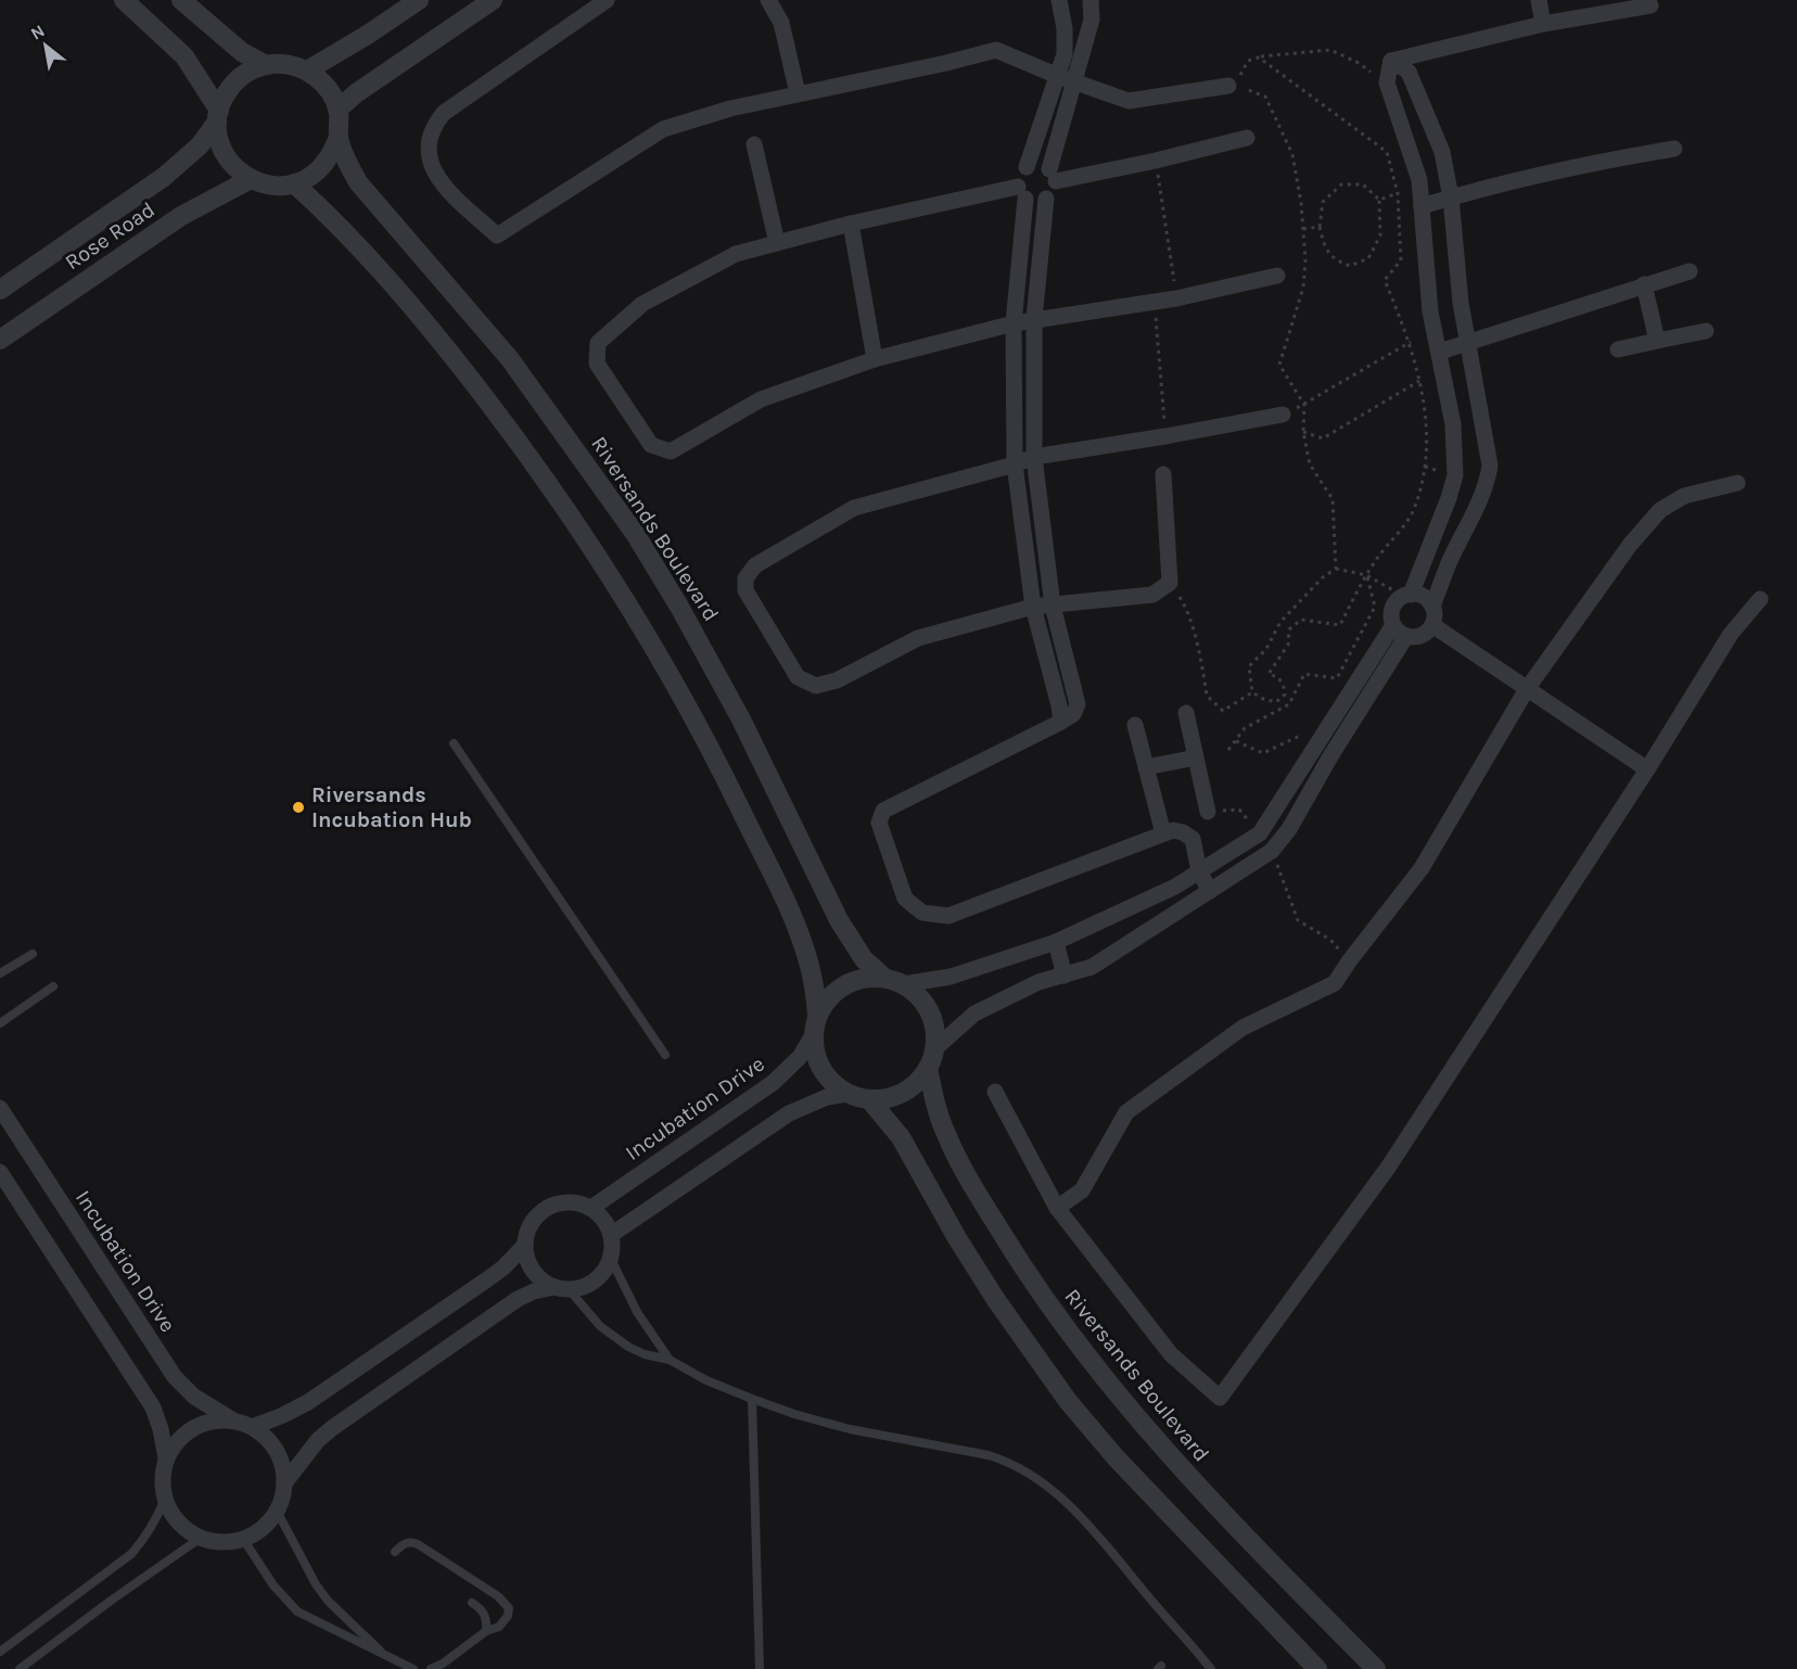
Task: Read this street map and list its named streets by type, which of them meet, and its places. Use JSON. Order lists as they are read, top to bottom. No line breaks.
{"streets":{"street":["Rose Road","Riversands Boulevard","Incubation Drive"]},"crossings":[["Rose Road","Riversands Boulevard"],["Riversands Boulevard","Incubation Drive"]],"places":["Riversands Incubation Hub"],"north":"top left"}
